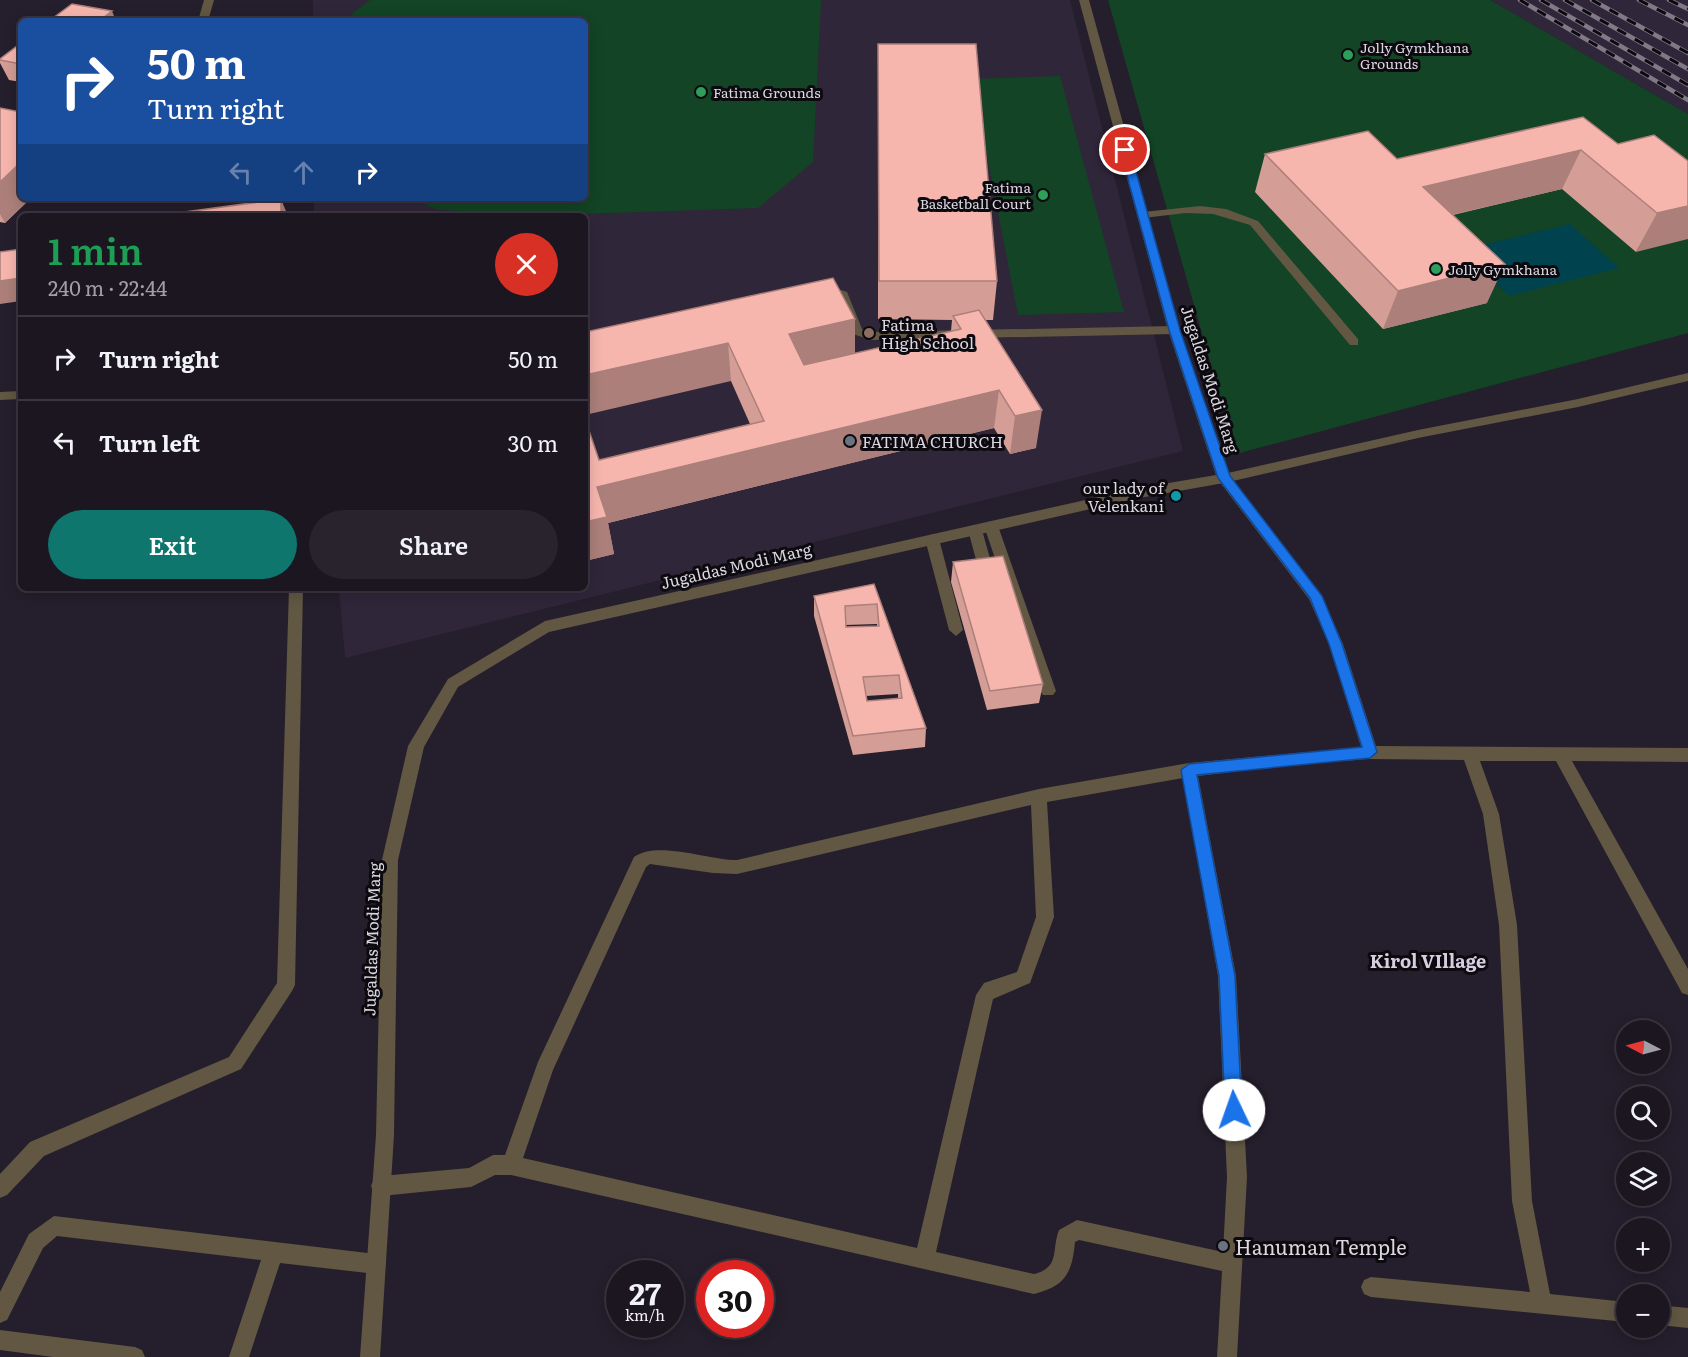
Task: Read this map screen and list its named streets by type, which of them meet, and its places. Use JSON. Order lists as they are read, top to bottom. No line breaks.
{"streets":{"street":["Jugaldas Modi Marg"]},"districts":["Kirol VIllage"],"places":["Jolly Gymkhana Grounds","Fatima Grounds","Fatima Basketball Court","Jolly Gymkhana","Fatima High School","FATIMA CHURCH","our lady of Velenkani","Hanuman Temple"],"north":"left","page":{"turn":["50 m","Turn right"],"heading":["1 min","240 m · 22:44"],"list":[{"name":"Turn right","value":"50 m"},{"name":"Turn left","value":"30 m"}],"buttons":["Exit","Share"],"map_buttons":["+","−"],"speed":"27 km/h","limit":"30"}}
